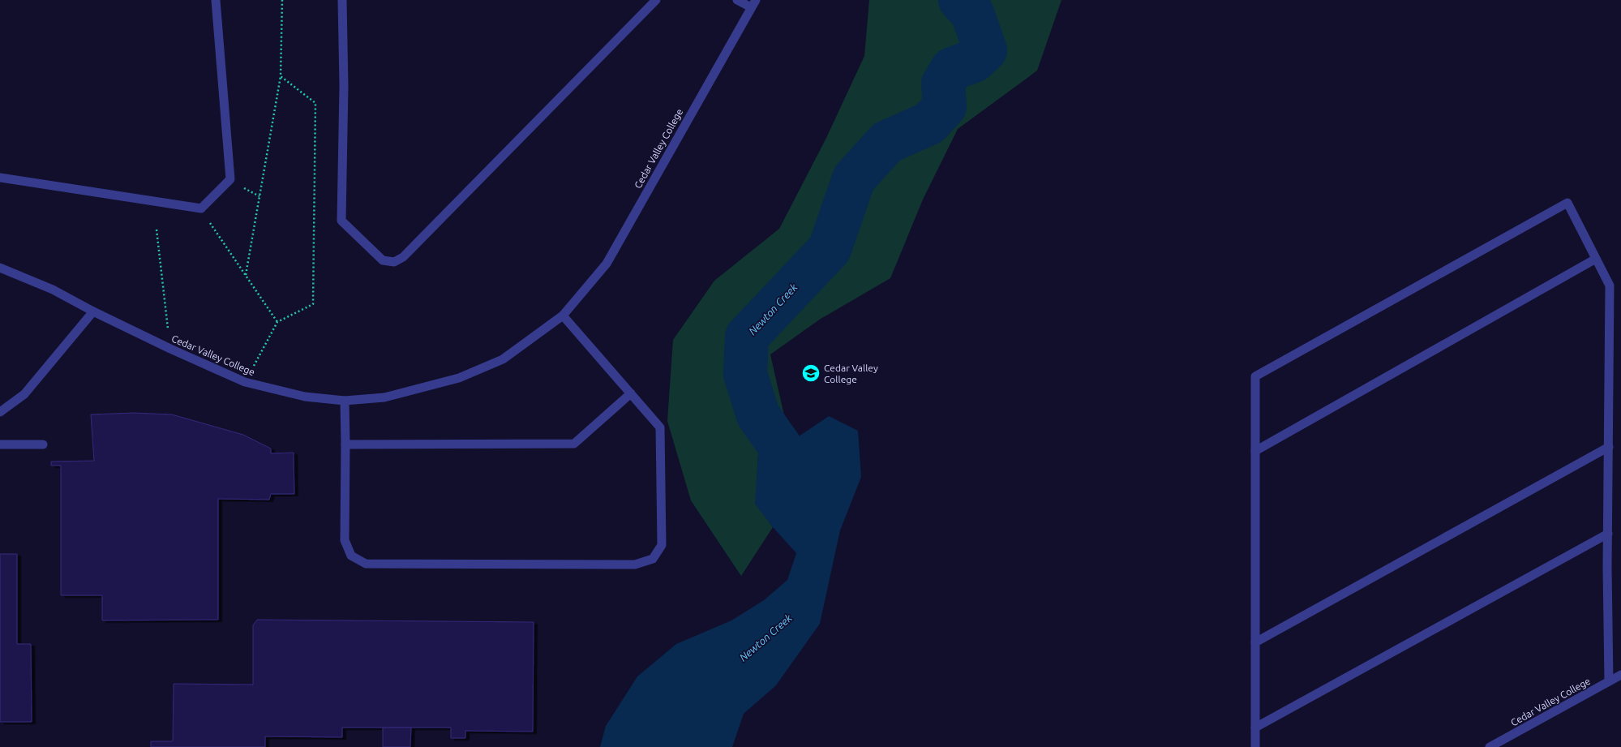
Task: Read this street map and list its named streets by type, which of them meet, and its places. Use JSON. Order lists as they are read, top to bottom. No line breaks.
{"streets":{"lane":["Cedar Valley College"]},"water":["Newton Creek"],"places":{"school or university":["Cedar Valley College"]}}
